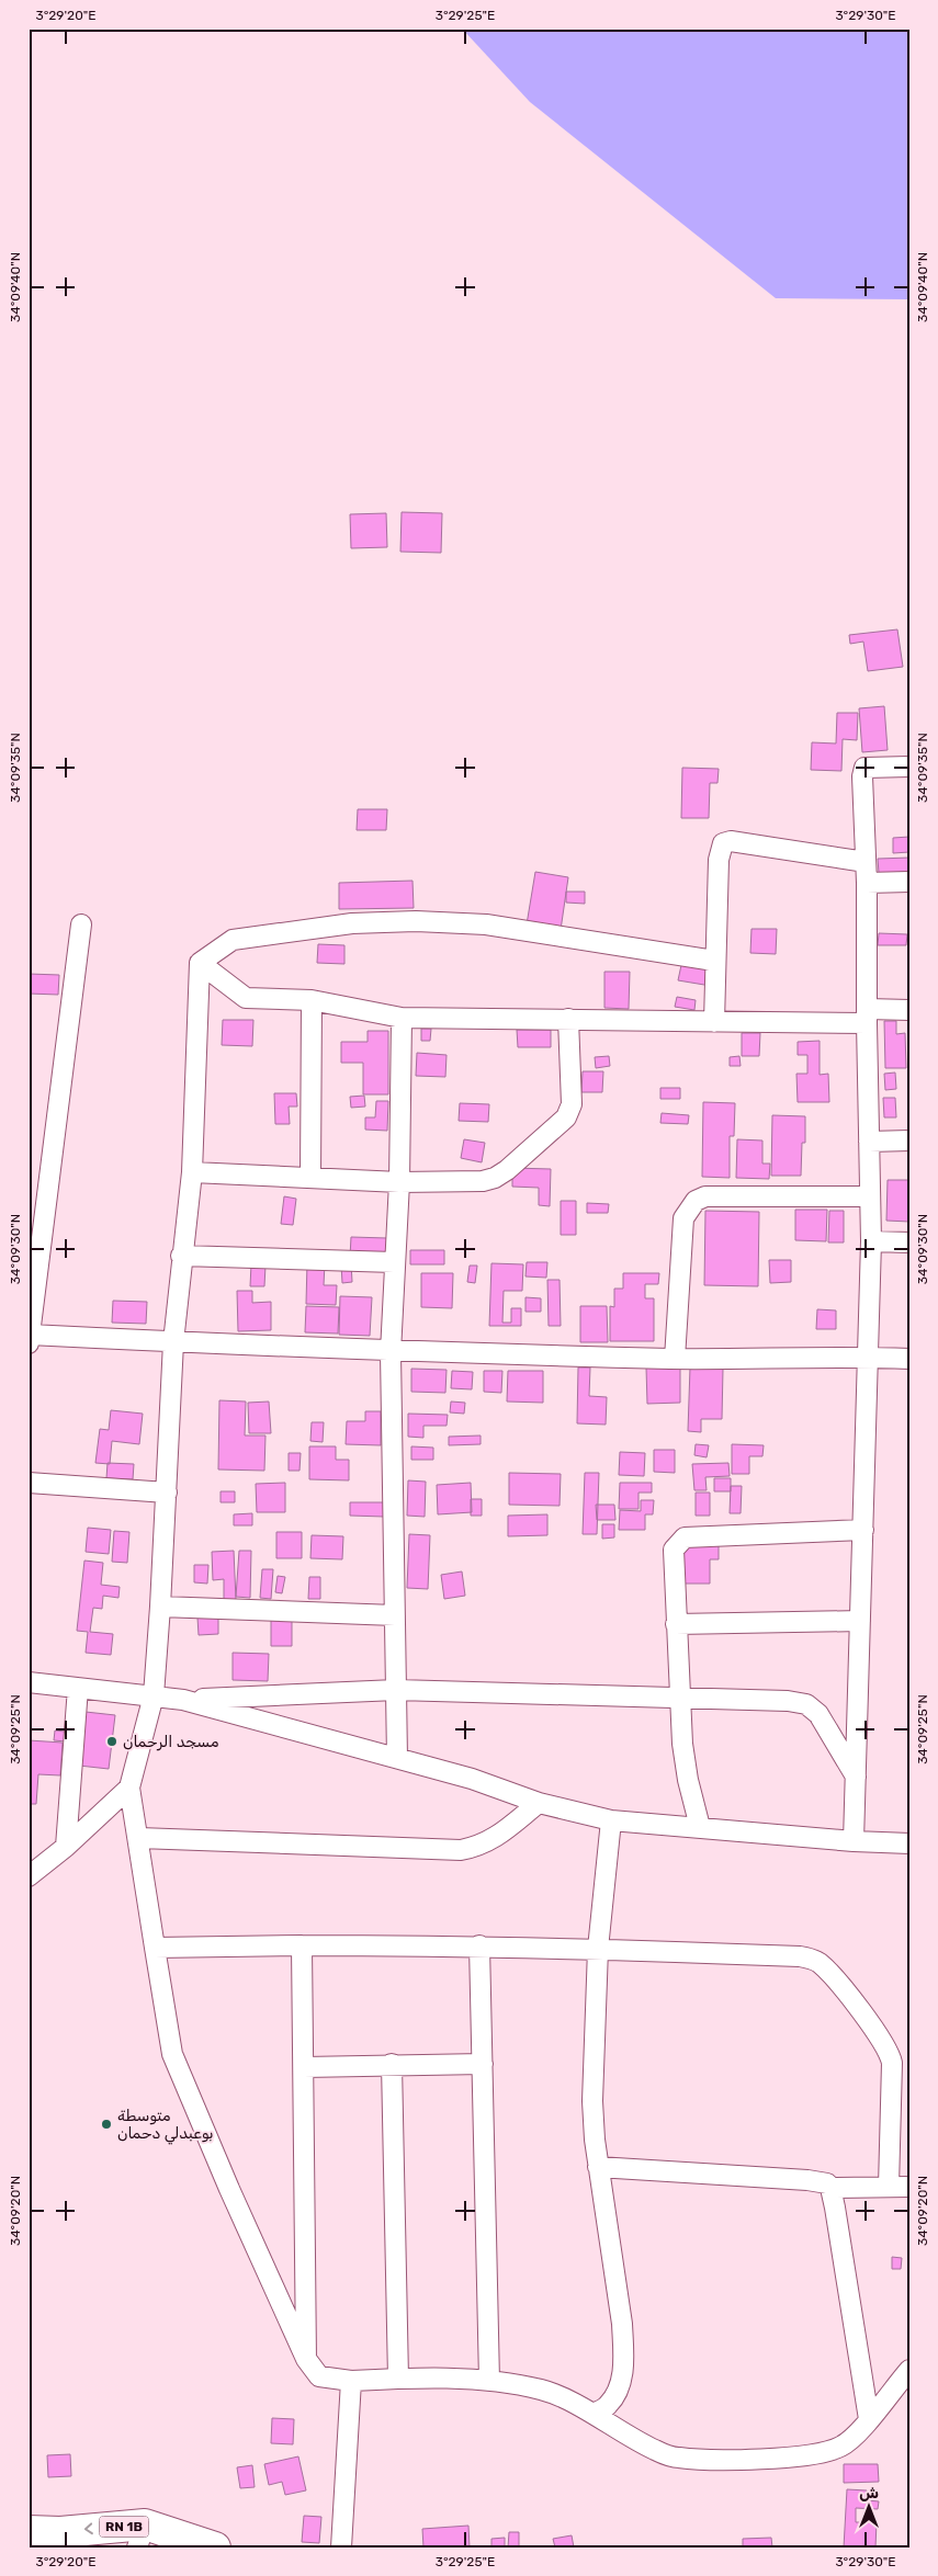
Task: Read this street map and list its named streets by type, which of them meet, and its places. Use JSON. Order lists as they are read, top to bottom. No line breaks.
{"streets":{"main road":["RN 1B"]},"places":["مسجد الرحمان","متوسطة بوعبدلي دحمان"],"north":"top","coordinates":["3°29'20\"E","3°29'25\"E","3°29'30\"E","34°09'40\"N","34°09'35\"N","34°09'30\"N","34°09'25\"N","34°09'20\"N"]}
